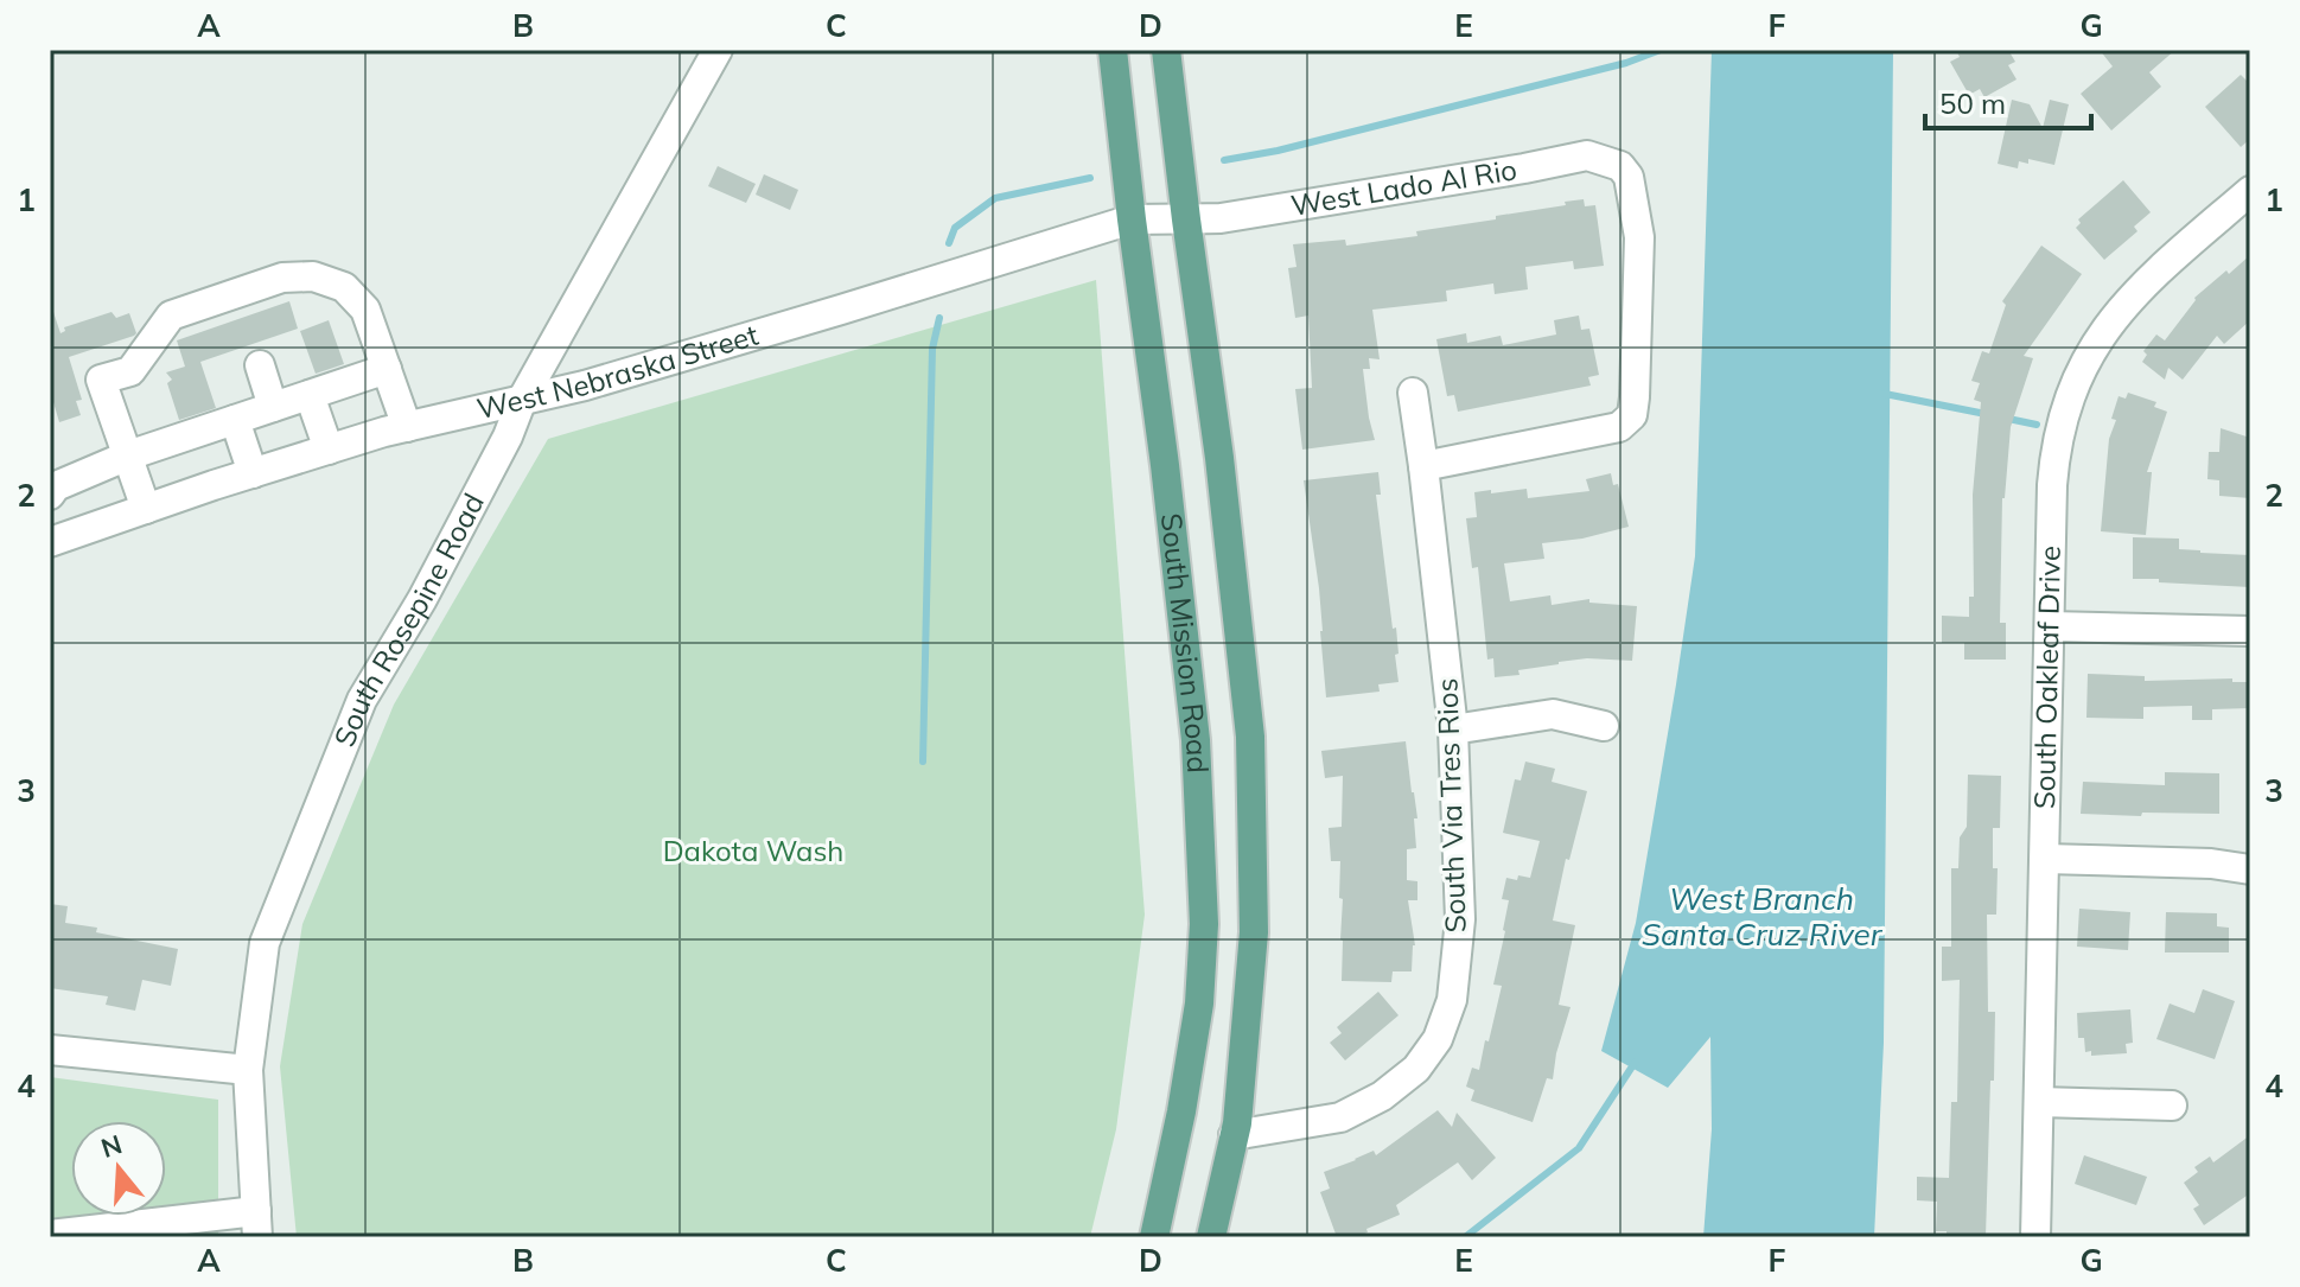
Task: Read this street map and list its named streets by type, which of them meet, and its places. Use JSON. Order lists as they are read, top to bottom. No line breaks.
{"streets":{"main road":["South Mission Road"],"street":["West Lado Al Rio","West Nebraska Street","South Rosepine Road","South Oakleaf Drive","South Via Tres Rios"]},"crossings":[["West Lado Al Rio","West Nebraska Street"],["West Lado Al Rio","South Mission Road"],["West Lado Al Rio","South Via Tres Rios"],["West Nebraska Street","South Rosepine Road"],["West Nebraska Street","South Mission Road"],["South Mission Road","South Via Tres Rios"]],"water":["West Branch Santa Cruz River"],"parks":["Dakota Wash"],"scale_bar":"50 m","north":"top","grid":{"columns":["A","B","C","D","E","F","G"],"rows":["1","2","3","4"]}}
